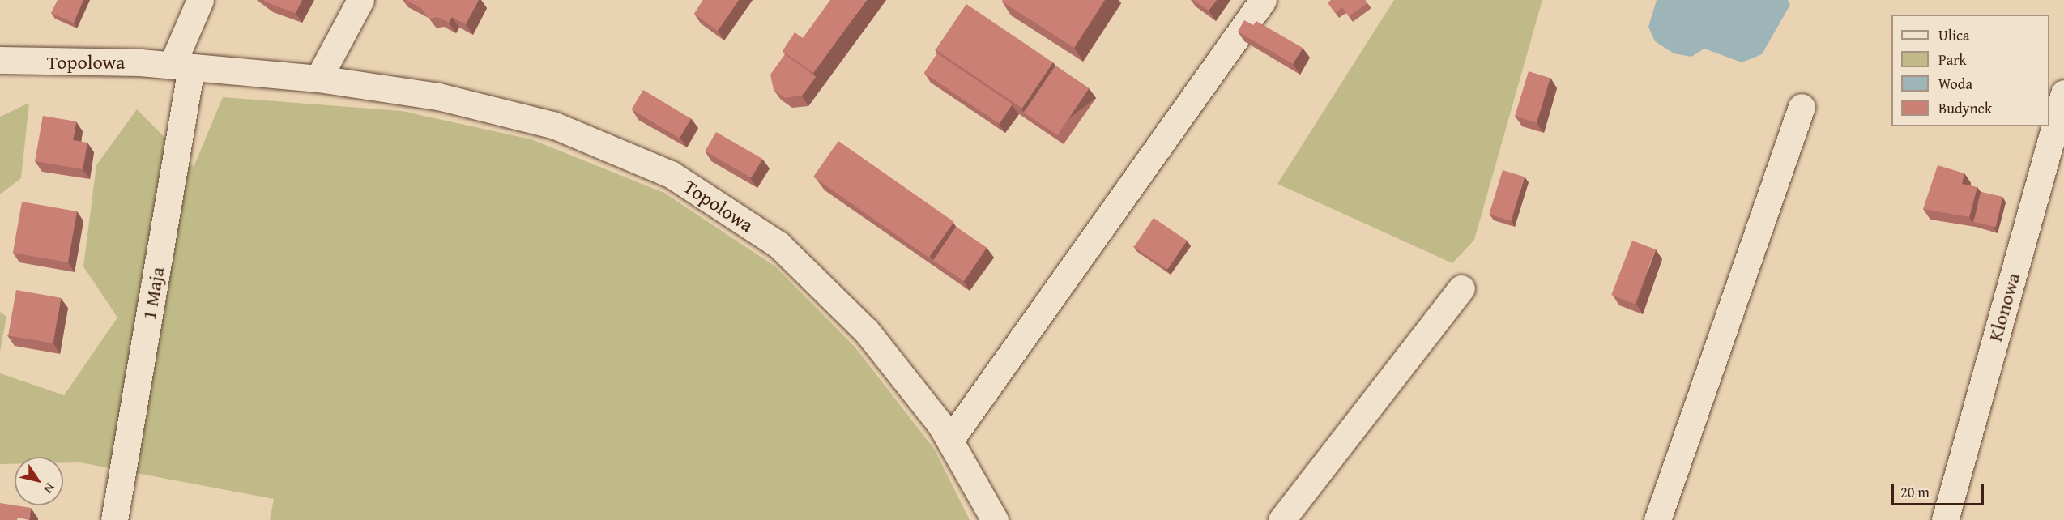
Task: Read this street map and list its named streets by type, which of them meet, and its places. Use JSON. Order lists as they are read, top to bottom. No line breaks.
{"streets":{"street":["Topolowa","1 Maja","Klonowa"]},"crossings":[["Topolowa","1 Maja"]],"legend":["Ulica","Park","Woda","Budynek"],"scale_bar":"20 m","north":"bottom right"}
